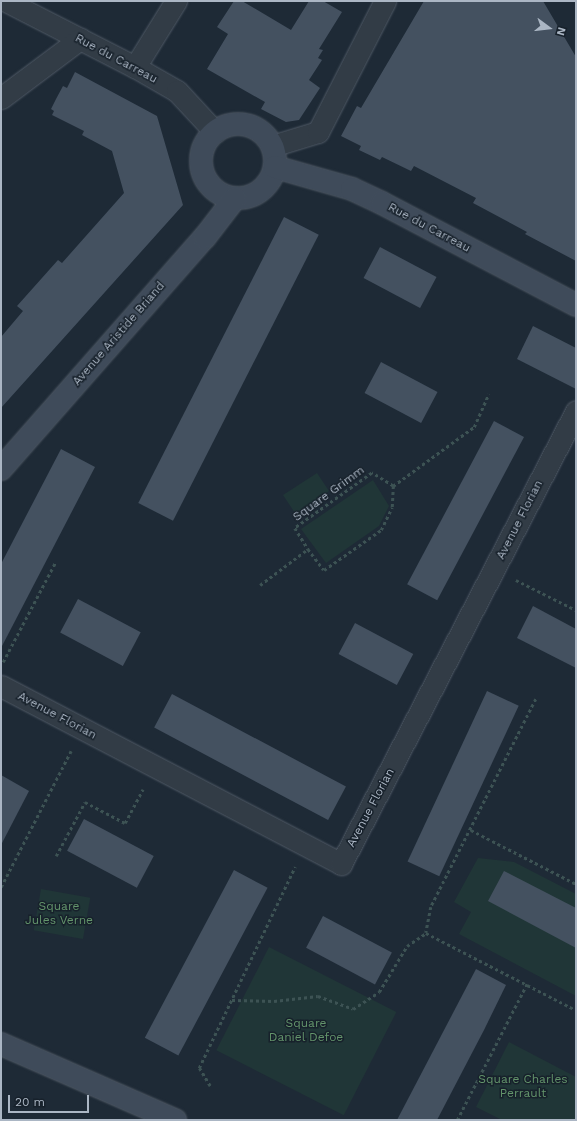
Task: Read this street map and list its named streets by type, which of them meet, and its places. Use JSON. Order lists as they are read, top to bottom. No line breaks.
{"streets":{"street":["Rue du Carreau","Avenue Aristide Briand","Avenue Florian"],"path":["Square Grimm"]},"crossings":[["Rue du Carreau","Avenue Aristide Briand"]],"parks":["Square Jules Verne","Square Daniel Defoe","Square Charles Perrault"],"scale_bar":"20 m","north":"right"}
